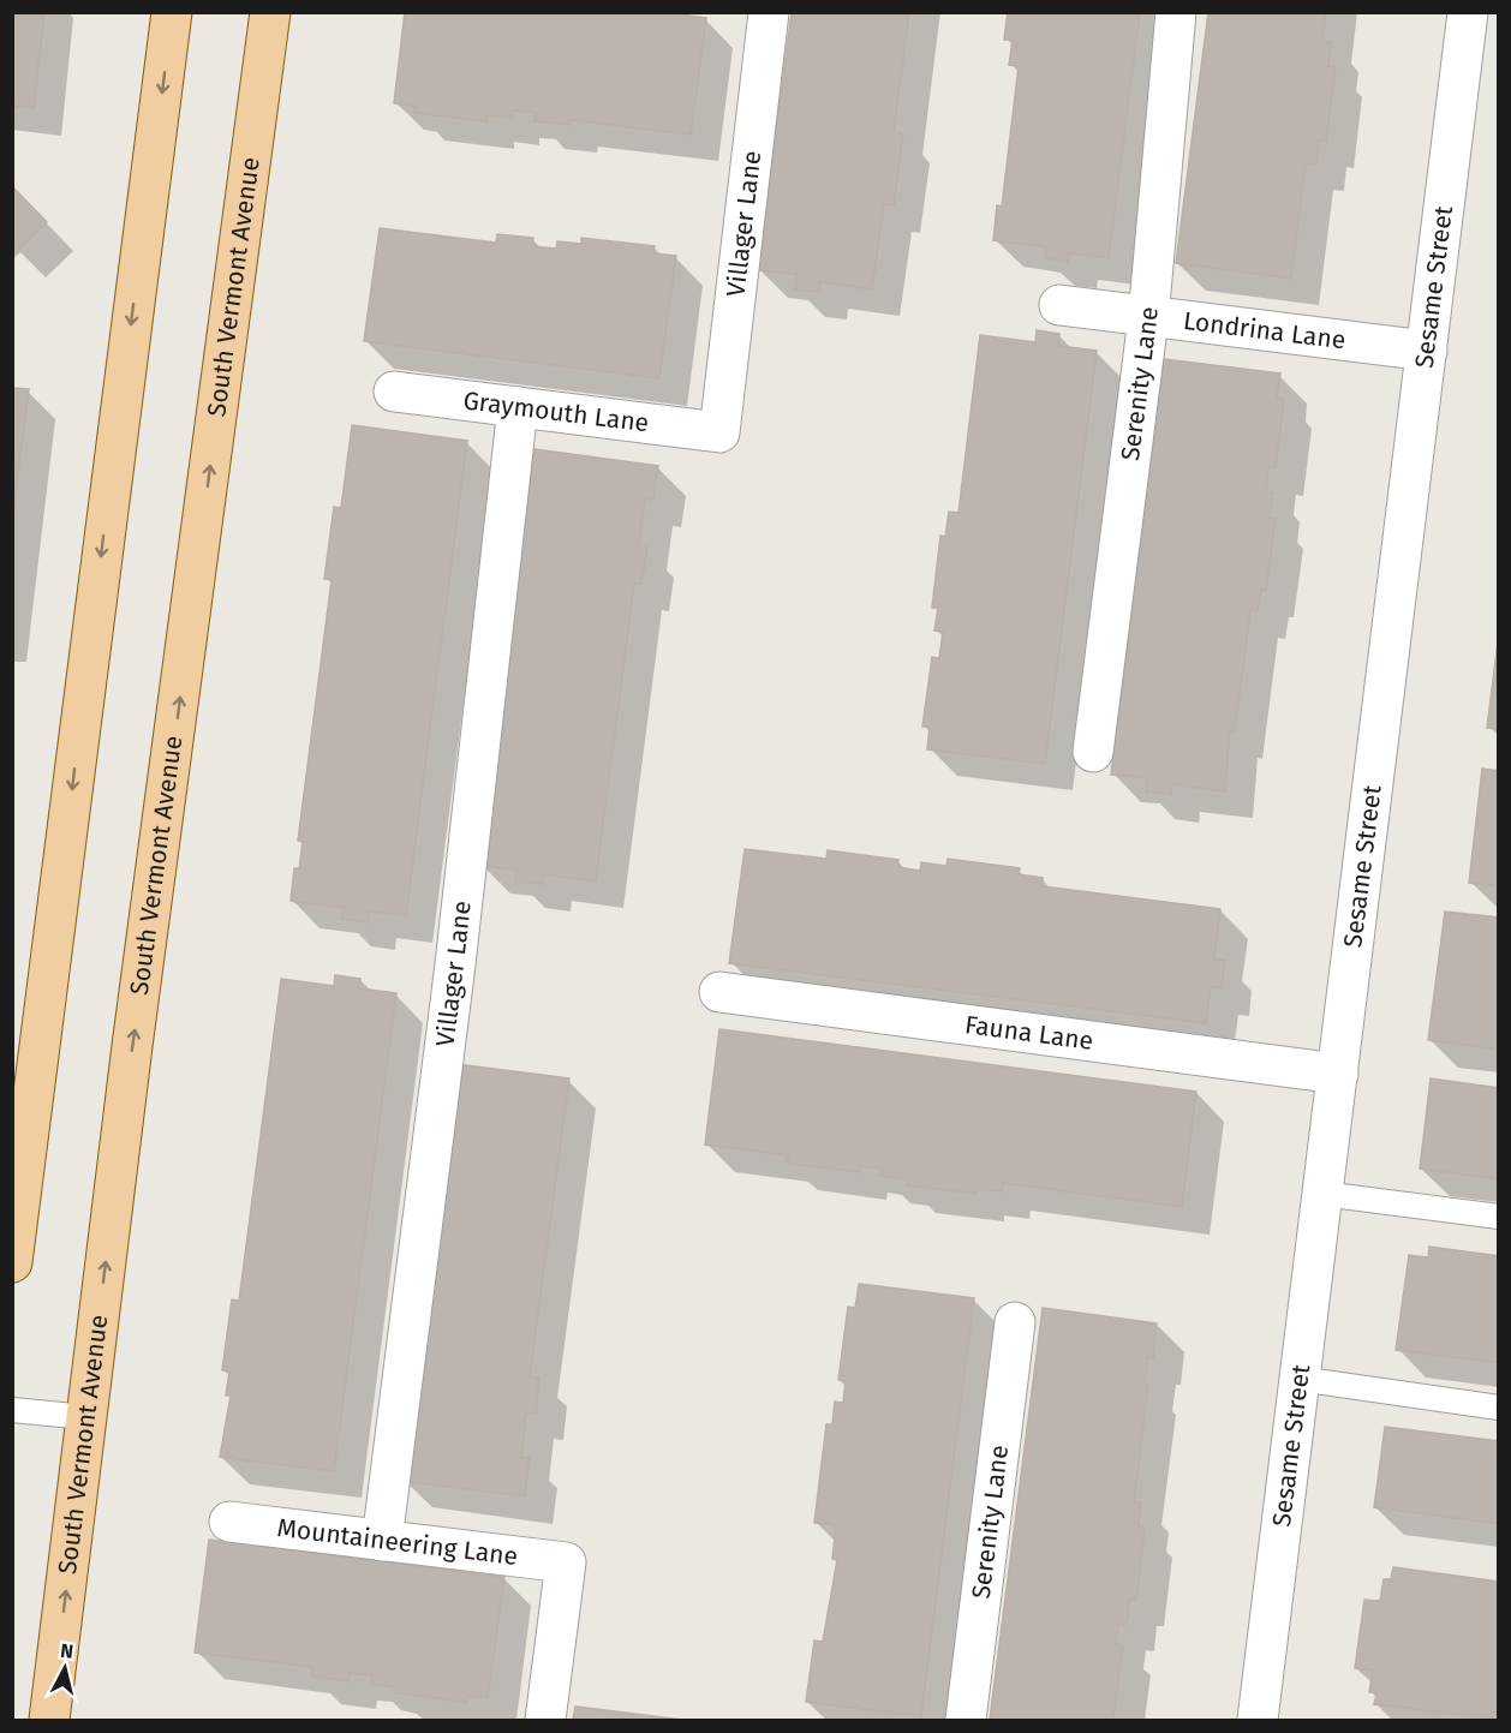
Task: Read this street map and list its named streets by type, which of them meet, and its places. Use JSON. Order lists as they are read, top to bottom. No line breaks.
{"streets":{"main road":["South Vermont Avenue"],"street":["Villager Lane","Sesame Street","Londrina Lane","Serenity Lane","Graymouth Lane","Fauna Lane","Mountaineering Lane"]},"crossings":[["Villager Lane","Graymouth Lane"],["Villager Lane","Mountaineering Lane"],["Sesame Street","Londrina Lane"],["Sesame Street","Fauna Lane"],["Londrina Lane","Serenity Lane"]],"north":"top"}
